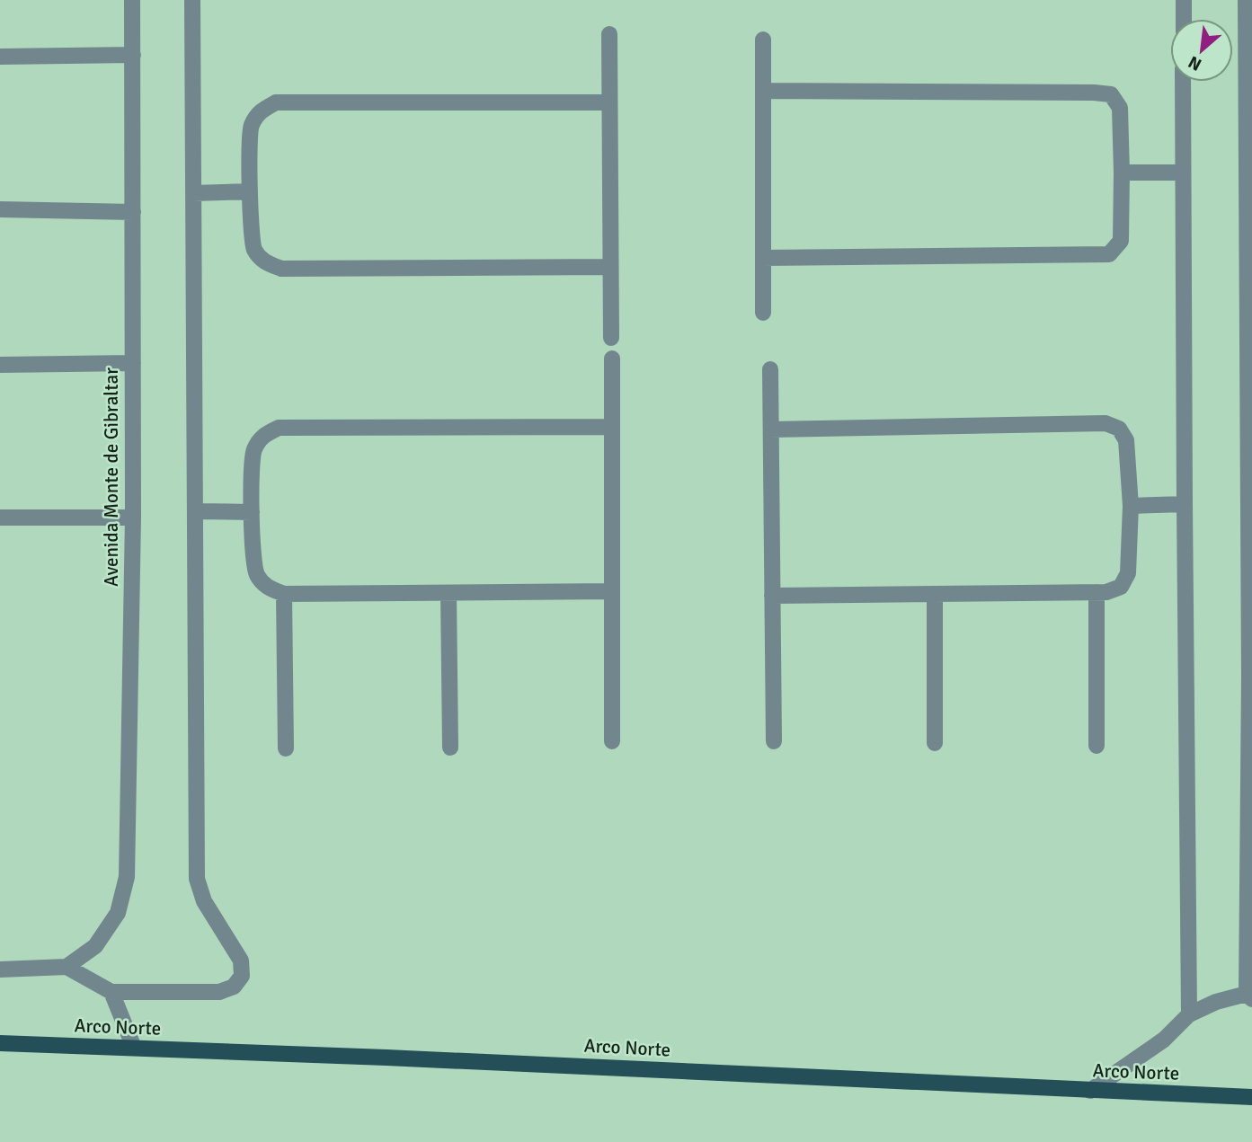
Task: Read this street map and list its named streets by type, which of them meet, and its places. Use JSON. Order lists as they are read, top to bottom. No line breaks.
{"streets":{"main road":["Arco Norte"],"street":["Avenida Monte de Gibraltar"]},"north":"bottom left"}
